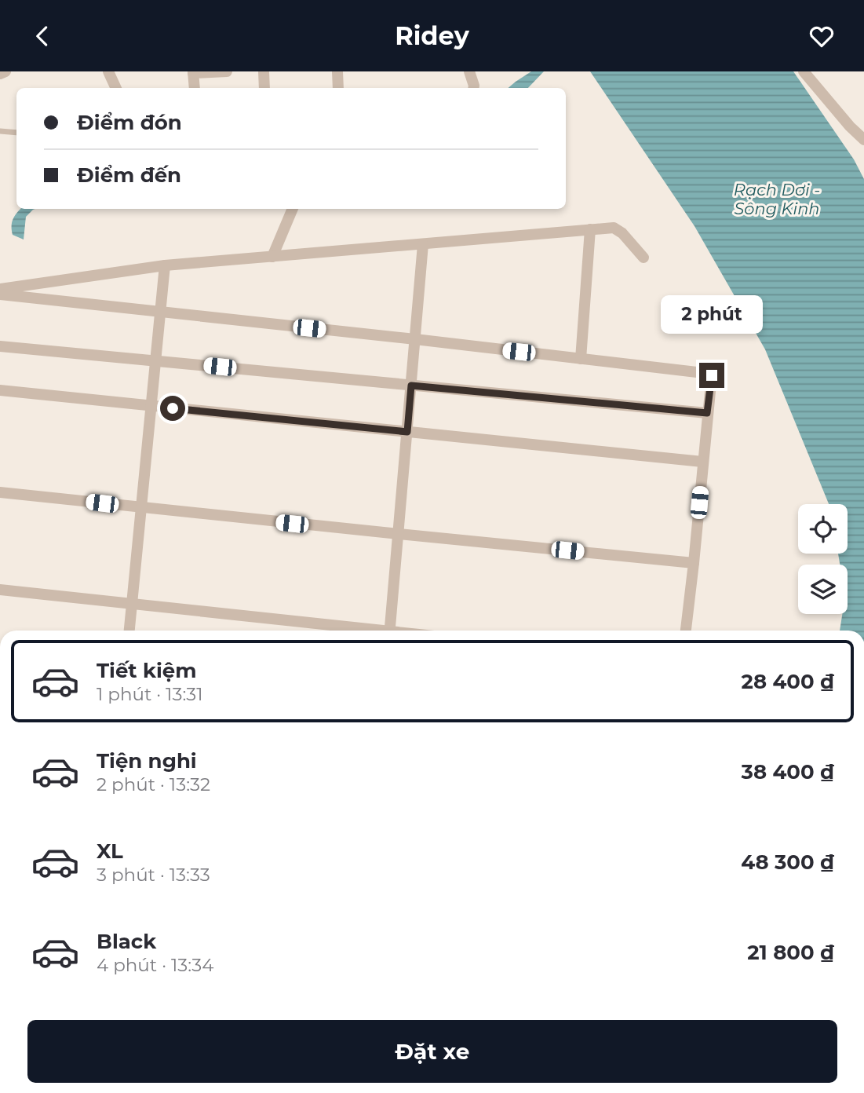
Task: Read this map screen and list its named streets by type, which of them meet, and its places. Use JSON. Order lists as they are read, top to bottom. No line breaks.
{"water":["Rạch Dơi - Sông Kinh"],"page":{"header":"Ridey","banner":["Điểm đón","Điểm đến"],"bubble":"2 phút","list":[{"name":"Tiết kiệm","note":"1 phút · 13:31","value":"28 400 ₫"},{"name":"Tiện nghi","note":"2 phút · 13:32","value":"38 400 ₫"},{"name":"XL","note":"3 phút · 13:33","value":"48 300 ₫"},{"name":"Black","note":"4 phút · 13:34","value":"21 800 ₫"}],"buttons":"Đặt xe"}}
